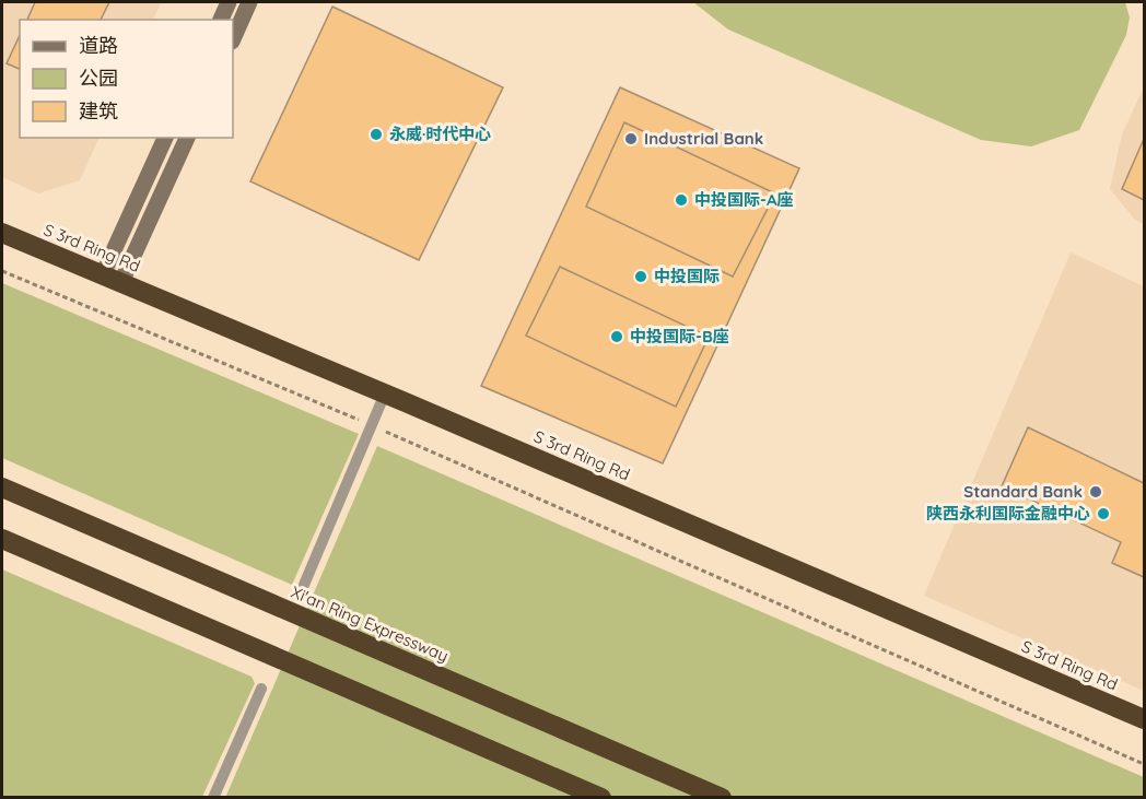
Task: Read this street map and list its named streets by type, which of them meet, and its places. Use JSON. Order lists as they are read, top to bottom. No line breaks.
{"streets":{"highway":["S 3rd Ring Rd","Xi'an Ring Expressway"]},"places":["永威·时代中心","Industrial Bank","中投国际-A座","中投国际","中投国际-B座","Standard Bank","陕西永利国际金融中心"],"legend":["道路","公园","建筑"]}
